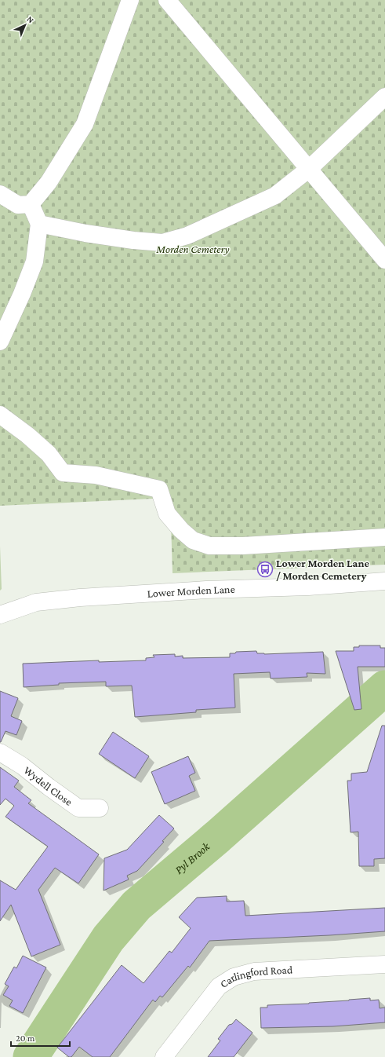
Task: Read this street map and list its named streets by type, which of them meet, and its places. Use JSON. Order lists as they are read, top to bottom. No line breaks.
{"streets":{"street":["Lower Morden Lane","Wydell Close","Carlingford Road"]},"water":["Pyl Brook"],"parks":["Morden Cemetery"],"places":{"bus stop":["Lower Morden Lane / Morden Cemetery"]},"scale_bar":"20 m","north":"top right"}
